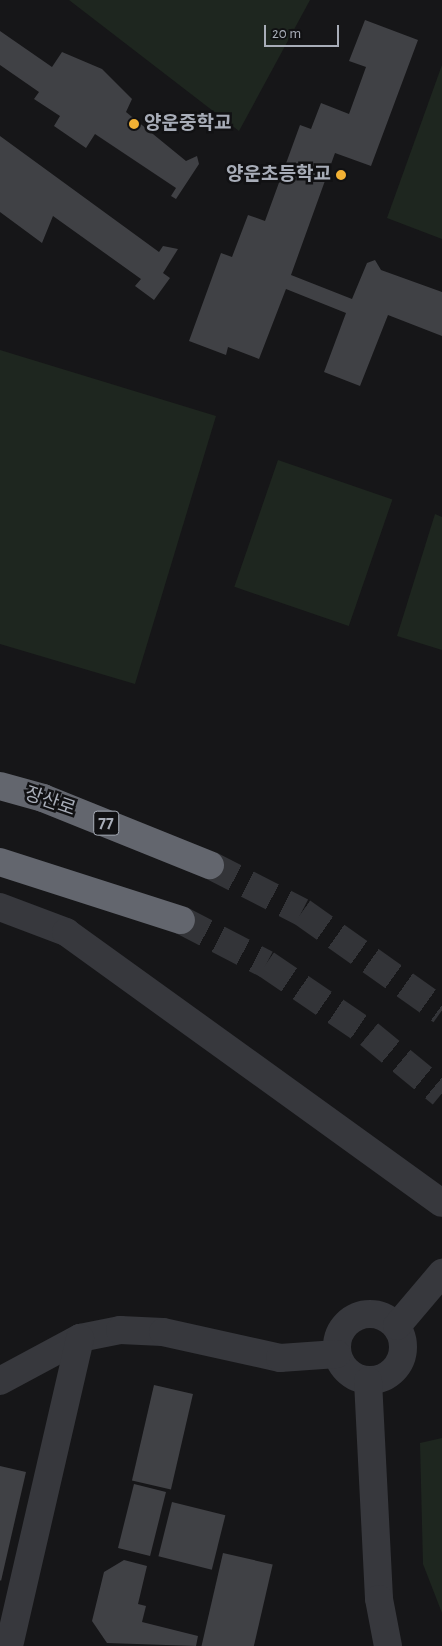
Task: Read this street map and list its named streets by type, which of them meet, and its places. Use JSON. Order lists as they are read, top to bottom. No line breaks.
{"streets":{"highway":["장산로","77"]},"places":["양운중학교","양운초등학교"],"scale_bar":"20 m"}
